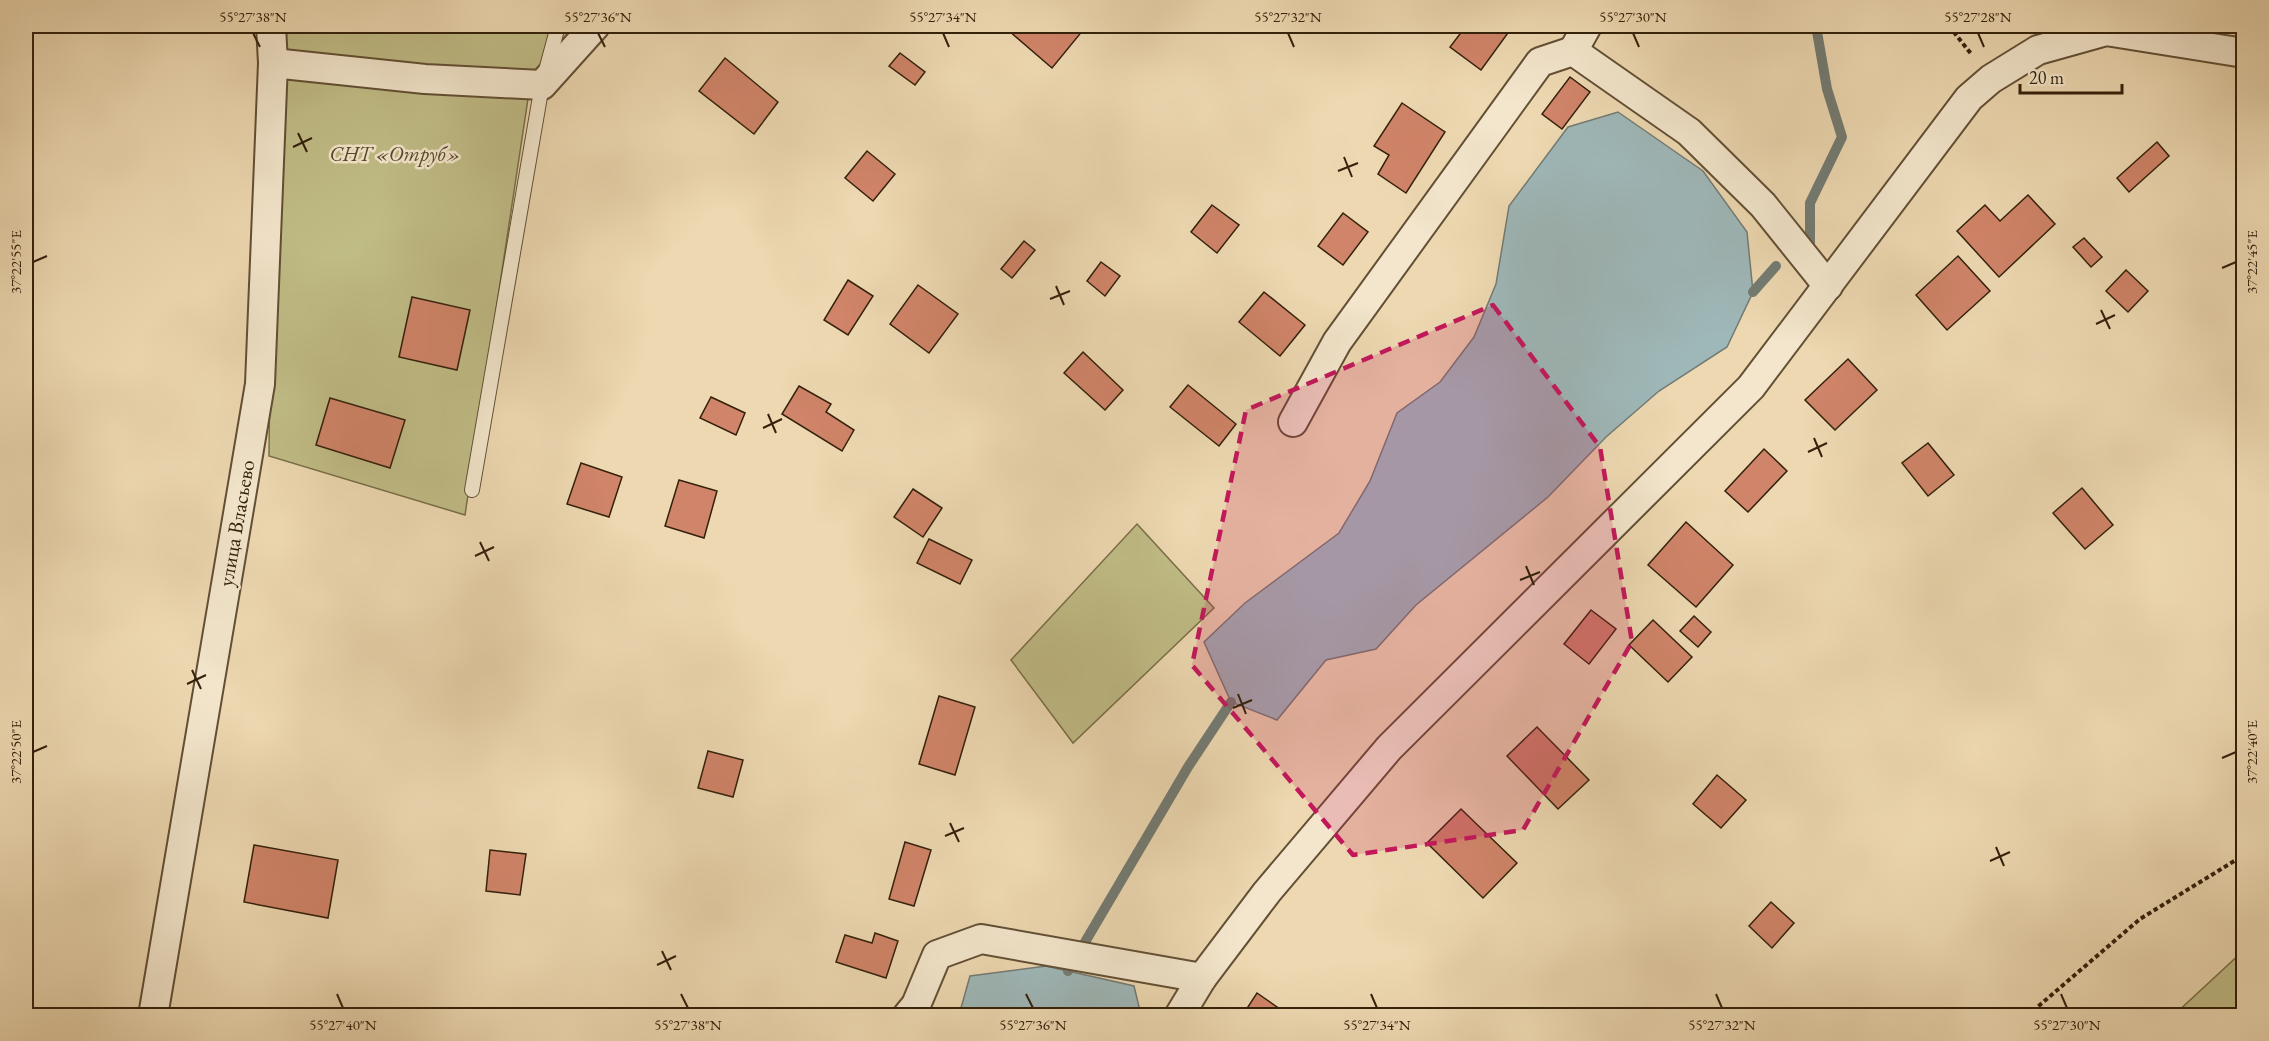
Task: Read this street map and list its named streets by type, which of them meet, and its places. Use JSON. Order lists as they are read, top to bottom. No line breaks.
{"streets":{"street":["улица Власьево"]},"parks":["СНТ «Отруб»"],"scale_bar":"20 m","coordinates":["55°27'38\"N","55°27'36\"N","55°27'34\"N","55°27'32\"N","55°27'30\"N","55°27'28\"N","37°22'45\"E","37°22'55\"E","37°22'40\"E","37°22'50\"E","55°27'40\"N"]}
